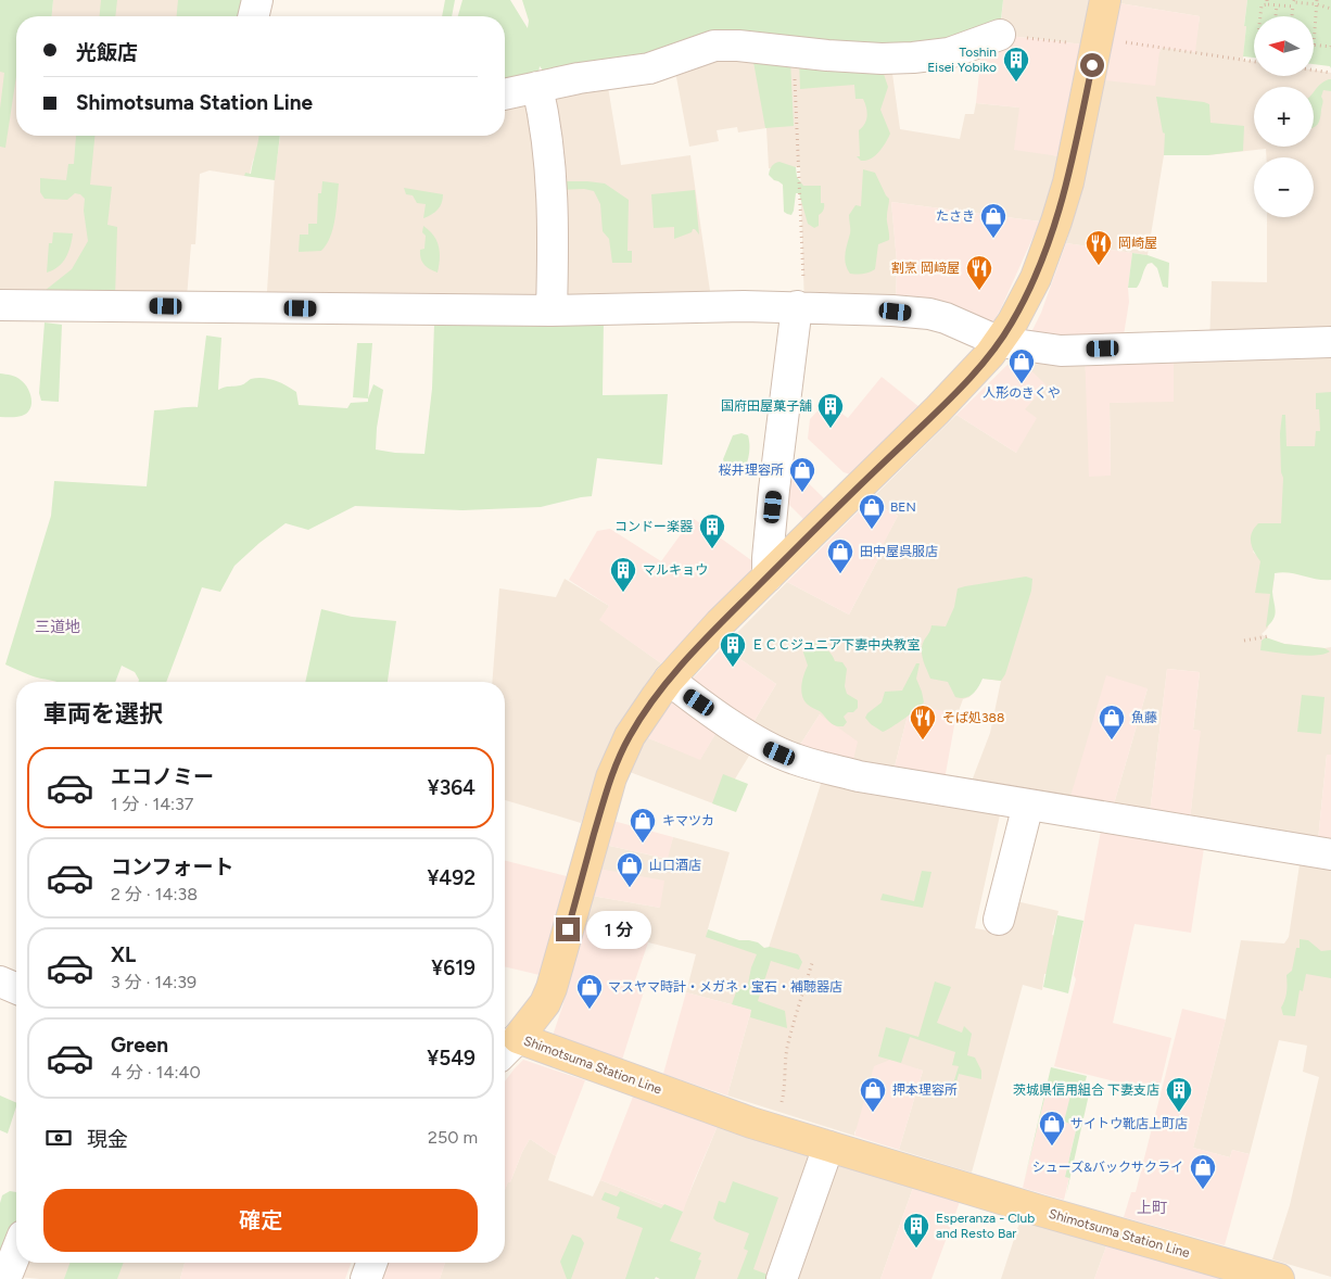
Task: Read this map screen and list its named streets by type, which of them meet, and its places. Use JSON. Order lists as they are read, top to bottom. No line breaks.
{"streets":{"main road":["Shimotsuma Station Line"]},"districts":["三道地","上町"],"places":{"building":["Toshin Eisei Yobiko","国府田屋菓子舗","コンドー楽器","マルキョウ","ＥＣＣジュニア下妻中央教室","茨城県信用組合 下妻支店","Esperanza - Club and Resto Bar"],"shop":["たさき","人形のきくや","桜井理容所","BEN","田中屋呉服店","魚藤","キマツカ","山口酒店","マスヤマ時計・メガネ・宝石・補聴器店","押本理容所","サイトウ靴店上町店","シューズ&バックサクライ"],"restaurant":["岡崎屋","割烹 岡﨑屋","そば処388"]},"north":"left","page":{"map_buttons":["+","−"],"banner":["光飯店","Shimotsuma Station Line"],"heading":"車両を選択","list":[{"name":"エコノミー","note":"1 分 · 14:37","value":"¥364"},{"name":"コンフォート","note":"2 分 · 14:38","value":"¥492"},{"name":"XL","note":"3 分 · 14:39","value":"¥619"},{"name":"Green","note":"4 分 · 14:40","value":"¥549"}],"bubble":"1 分","pay":["現金","250 m"],"buttons":"確定"}}
